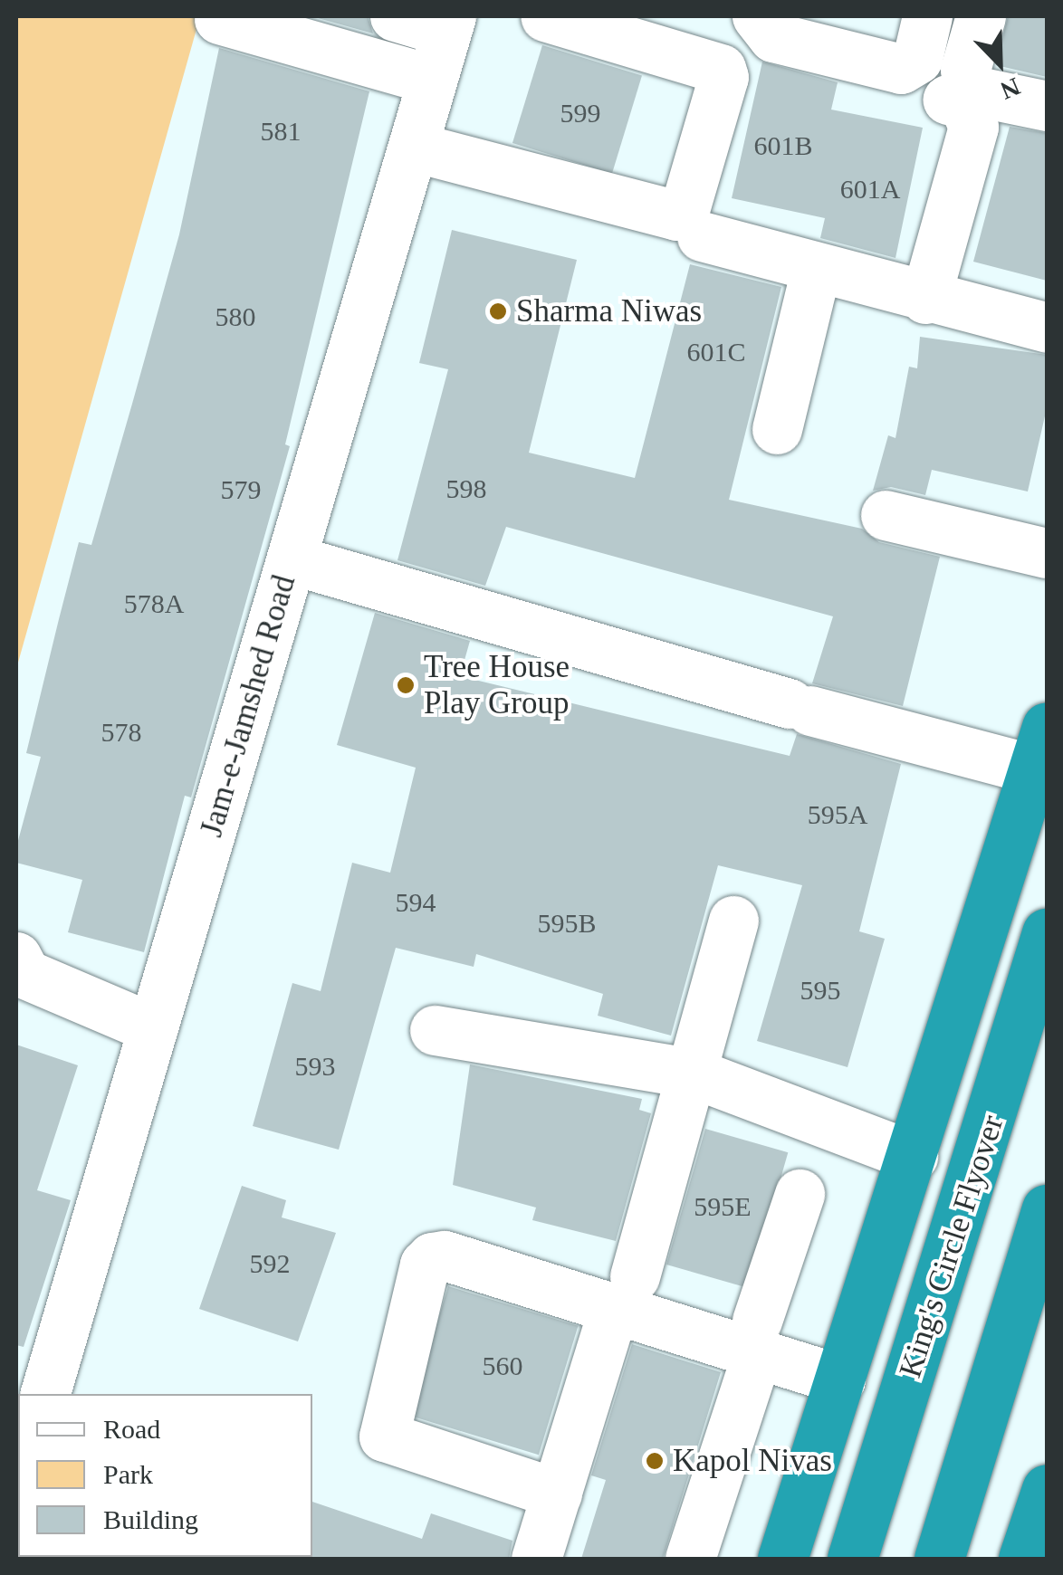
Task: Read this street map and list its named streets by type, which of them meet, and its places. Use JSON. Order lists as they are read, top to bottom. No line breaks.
{"streets":{"highway":["King's Circle Flyover"],"street":["Jam-e-Jamshed Road"]},"places":["Sharma Niwas","Tree House Play Group","Kapol Nivas"],"house_numbers":["599","581","601B","601A","580","601C","598","579","578A","578","595A","594","595B","595","593","595E","592","560"],"legend":["Road","Park","Building"],"north":"bottom right"}
